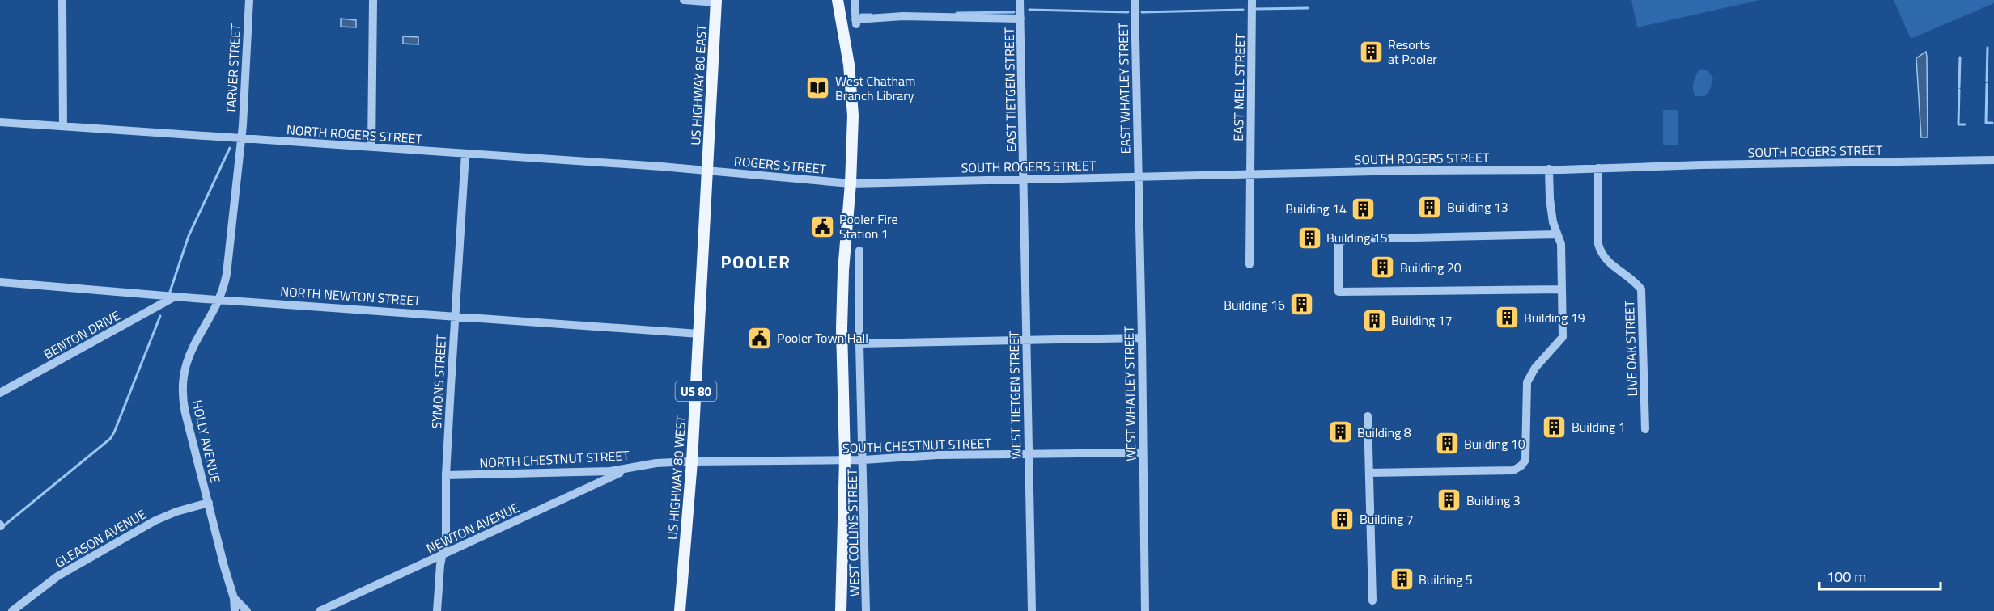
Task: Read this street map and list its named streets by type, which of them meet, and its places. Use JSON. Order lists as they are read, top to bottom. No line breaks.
{"streets":{"main road":["US HIGHWAY 80 EAST","US 80","US HIGHWAY 80 WEST"],"street":["TARVER STREET","EAST MELL STREET","EAST WHATLEY STREET","EAST TIETGEN STREET","NORTH ROGERS STREET","SOUTH ROGERS STREET","ROGERS STREET","NORTH NEWTON STREET","BENTON DRIVE","LIVE OAK STREET","SYMONS STREET","WEST WHATLEY STREET","WEST TIETGEN STREET","HOLLY AVENUE","SOUTH CHESTNUT STREET","NORTH CHESTNUT STREET","NEWTON AVENUE","WEST COLLINS STREET","GLEASON AVENUE"]},"crossings":[["TARVER STREET","NORTH ROGERS STREET"],["TARVER STREET","HOLLY AVENUE"],["US HIGHWAY 80 EAST","NORTH ROGERS STREET"],["US HIGHWAY 80 EAST","ROGERS STREET"],["US HIGHWAY 80 EAST","US HIGHWAY 80 WEST"],["EAST MELL STREET","SOUTH ROGERS STREET"],["EAST WHATLEY STREET","SOUTH ROGERS STREET"],["EAST WHATLEY STREET","WEST WHATLEY STREET"],["EAST TIETGEN STREET","SOUTH ROGERS STREET"],["EAST TIETGEN STREET","WEST TIETGEN STREET"],["NORTH ROGERS STREET","ROGERS STREET"],["NORTH ROGERS STREET","SYMONS STREET"],["NORTH ROGERS STREET","HOLLY AVENUE"],["NORTH ROGERS STREET","US HIGHWAY 80 WEST"],["SOUTH ROGERS STREET","ROGERS STREET"],["SOUTH ROGERS STREET","LIVE OAK STREET"],["SOUTH ROGERS STREET","WEST WHATLEY STREET"],["SOUTH ROGERS STREET","WEST TIETGEN STREET"],["ROGERS STREET","US HIGHWAY 80 WEST"],["NORTH NEWTON STREET","BENTON DRIVE"],["NORTH NEWTON STREET","SYMONS STREET"],["NORTH NEWTON STREET","HOLLY AVENUE"],["NORTH NEWTON STREET","US HIGHWAY 80 WEST"],["SYMONS STREET","NORTH CHESTNUT STREET"],["SYMONS STREET","NEWTON AVENUE"],["WEST WHATLEY STREET","SOUTH CHESTNUT STREET"],["WEST TIETGEN STREET","SOUTH CHESTNUT STREET"],["HOLLY AVENUE","GLEASON AVENUE"],["SOUTH CHESTNUT STREET","NORTH CHESTNUT STREET"],["SOUTH CHESTNUT STREET","US HIGHWAY 80 WEST"],["SOUTH CHESTNUT STREET","WEST COLLINS STREET"],["NORTH CHESTNUT STREET","US HIGHWAY 80 WEST"],["NORTH CHESTNUT STREET","NEWTON AVENUE"]],"districts":["POOLER"],"places":{"building":["Resorts at Pooler","Building 13","Building 14","Building 15","Building 20","Building 16","Building 19","Building 17","Building 1","Building 8","Building 10","Building 3","Building 7","Building 5"],"library":["West Chatham Branch Library"],"public building":["Pooler Fire Station 1","Pooler Town Hall"]},"scale_bar":"100 m"}
